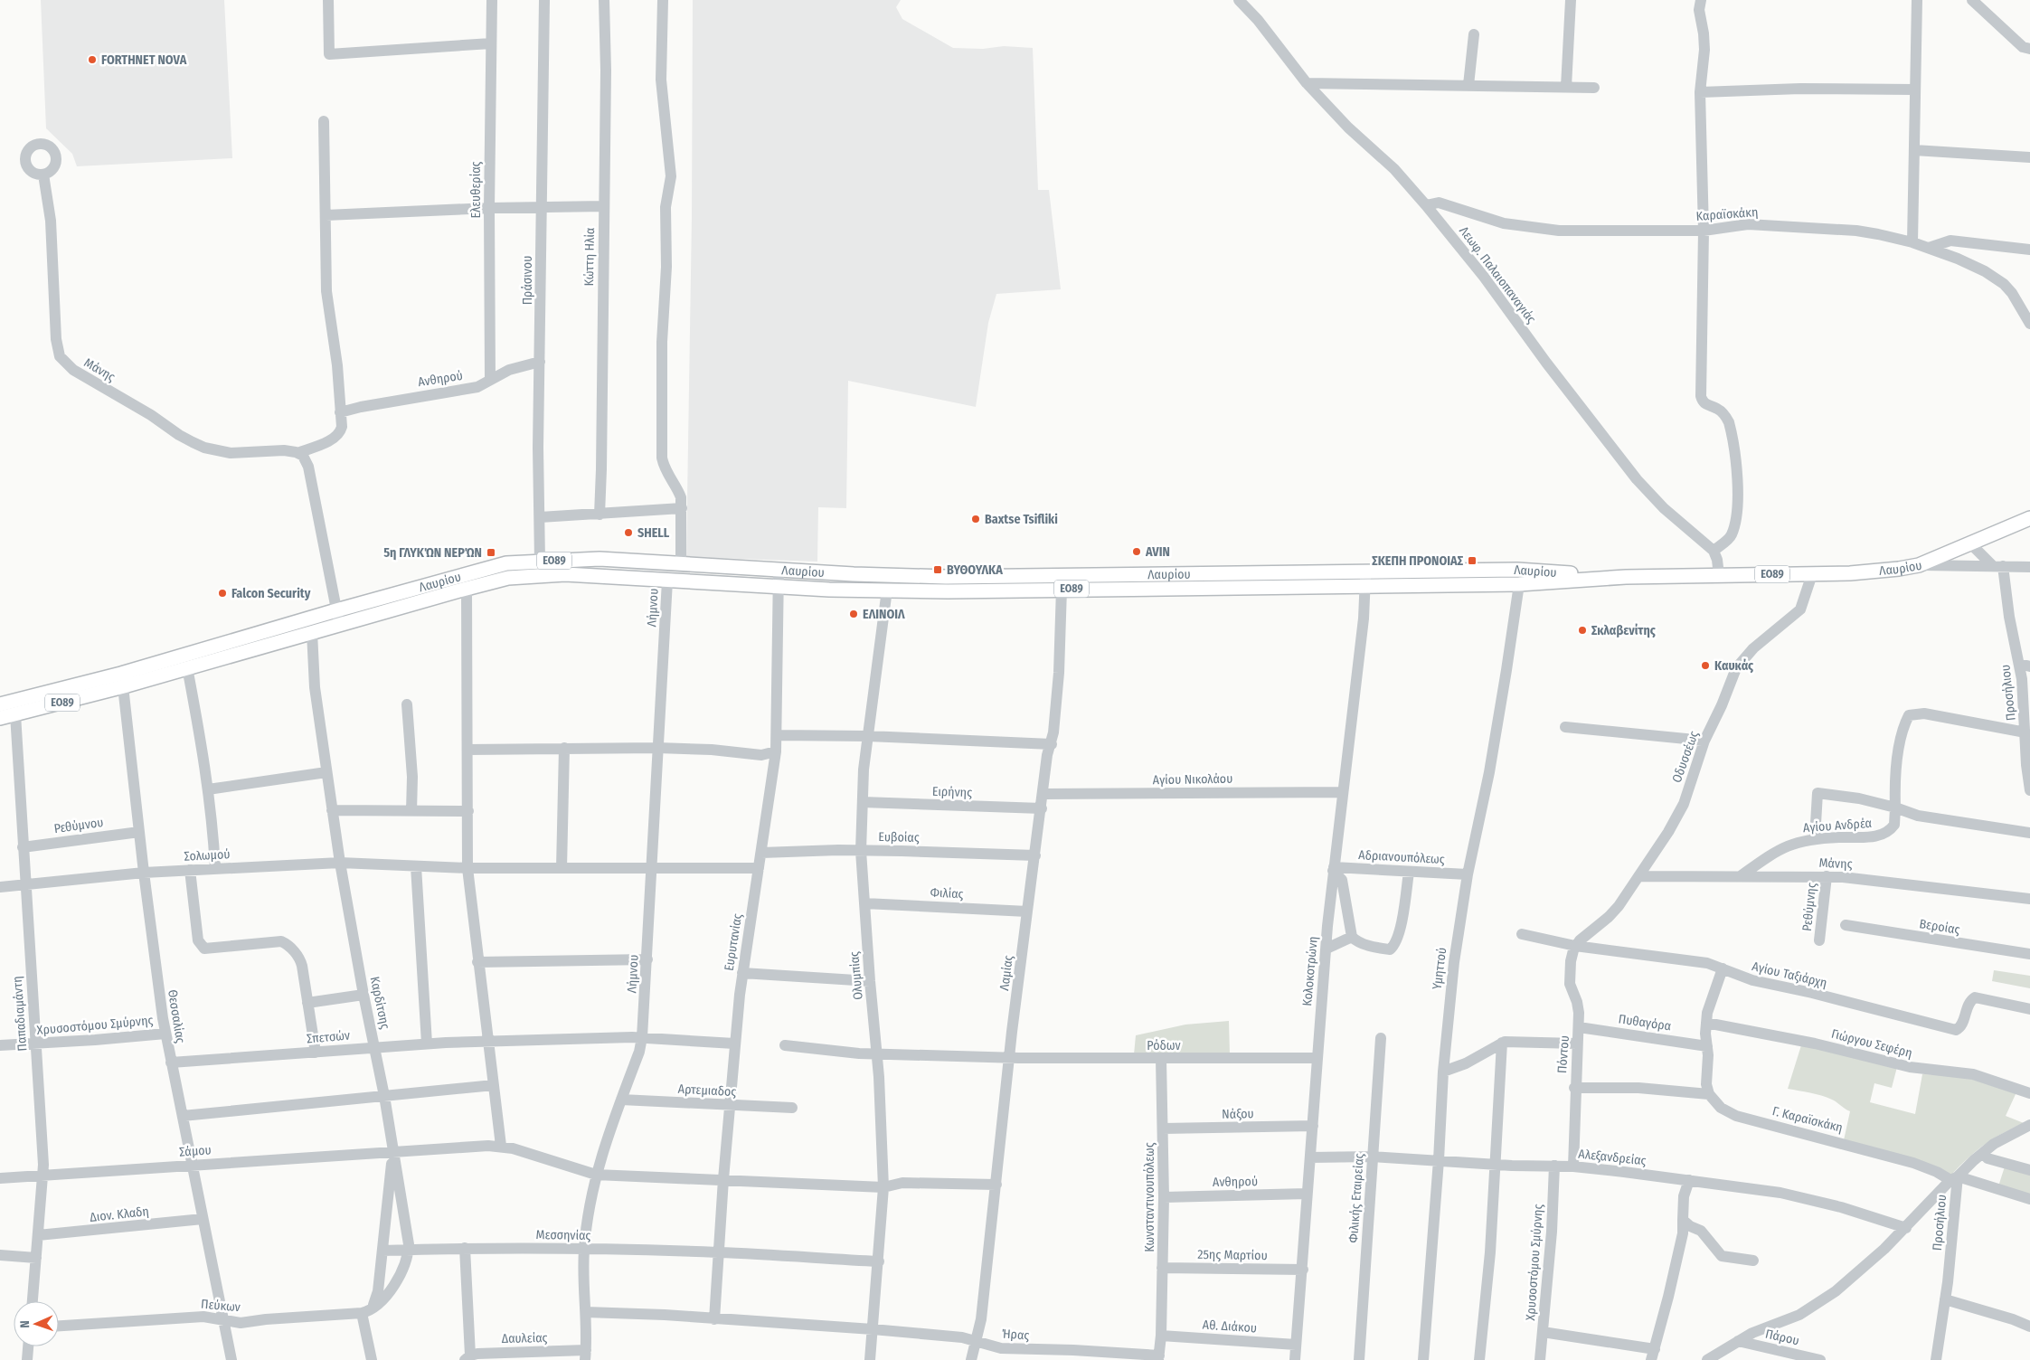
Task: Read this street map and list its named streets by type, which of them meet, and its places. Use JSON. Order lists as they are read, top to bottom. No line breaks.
{"streets":{"main road":["ΕΟ89","Λαυρίου"],"street":["Ελευθερίας","Καραϊσκάκη","Κώττη Ηλία","Λεωφ. Παλαιοπαναγιάς","Πράσινου","Μάνης","Ανθηρού","Λήμνου","Προσήλιου","Οδυσσέως","Αγίου Νικολάου","Ειρήνης","Ρεθύμνου","Αγίου Ανδρέα","Ευβοίας","Σολωμού","Αδριανουπόλεως","Φιλίας","Ρεθύμνης","Βεροίας","Ευρυτανίας","Υμηττού","Κολοκοτρώνη","Λαμίας","Αγίου Ταξιάρχη","Ολυμπίας","Καρδίτσης","Παπαδιαμάντη","Θεσσαλίας","Πυθαγόρα","Χρυσοστόμου Σμύρνης","Σπετσών","Γιώργου Σεφέρη","Ρόδων","Πόντου","Αρτεμιαδος","Νάξου","Γ. Καραϊσκάκη","Σάμου","Αλεξανδρείας","Κωνσταντινουπόλεως","Φιλικής Εταιρείας","Διον. Κλαδη","Μεσσηνίας","25ης Μαρτίου","Πεύκων","Αθ. Διάκου","Ήρας","Πάρου","Δαυλείας"]},"crossings":[["Ελευθερίας","Ανθηρού"],["Καραϊσκάκη","Λεωφ. Παλαιοπαναγιάς"],["Πράσινου","Ανθηρού"],["Πράσινου","Λαυρίου"],["Μάνης","Ανθηρού"],["Μάνης","Οδυσσέως"],["Μάνης","Αγίου Ανδρέα"],["Μάνης","Ρεθύμνης"],["Ανθηρού","Κολοκοτρώνη"],["Ανθηρού","Κωνσταντινουπόλεως"],["Λαυρίου","Λήμνου"],["Λαυρίου","Οδυσσέως"],["Λαυρίου","Ευρυτανίας"],["Λαυρίου","Υμηττού"],["Λαυρίου","Κολοκοτρώνη"],["Λαυρίου","Λαμίας"],["Λαυρίου","Ολυμπίας"],["Λαυρίου","Καρδίτσης"],["Λαυρίου","Παπαδιαμάντη"],["Λαυρίου","Θεσσαλίας"],["Λήμνου","Σολωμού"],["Λήμνου","Σπετσών"],["Λήμνου","Αρτεμιαδος"],["Λήμνου","Μεσσηνίας"],["Λήμνου","Ήρας"],["Λήμνου","Δαυλείας"],["Προσήλιου","Αγίου Ανδρέα"],["Προσήλιου","Γ. Καραϊσκάκη"],["Οδυσσέως","Αγίου Ταξιάρχη"],["Οδυσσέως","Πόντου"],["Αγίου Νικολάου","Κολοκοτρώνη"],["Αγίου Νικολάου","Λαμίας"],["Ειρήνης","Λαμίας"],["Ειρήνης","Ολυμπίας"],["Ρεθύμνου","Παπαδιαμάντη"],["Ρεθύμνου","Θεσσαλίας"],["Ευβοίας","Ευρυτανίας"],["Ευβοίας","Λαμίας"],["Ευβοίας","Ολυμπίας"],["Σολωμού","Ευρυτανίας"],["Σολωμού","Καρδίτσης"],["Σολωμού","Παπαδιαμάντη"],["Σολωμού","Θεσσαλίας"],["Αδριανουπόλεως","Υμηττού"],["Αδριανουπόλεως","Κολοκοτρώνη"],["Φιλίας","Λαμίας"],["Φιλίας","Ολυμπίας"],["Ευρυτανίας","Σπετσών"],["Ευρυτανίας","Αρτεμιαδος"],["Ευρυτανίας","Μεσσηνίας"],["Ευρυτανίας","Ήρας"],["Υμηττού","Αλεξανδρείας"],["Κολοκοτρώνη","Ρόδων"],["Κολοκοτρώνη","Νάξου"],["Κολοκοτρώνη","Αλεξανδρείας"],["Κολοκοτρώνη","25ης Μαρτίου"],["Κολοκοτρώνη","Αθ. Διάκου"],["Λαμίας","Ρόδων"],["Λαμίας","Ήρας"],["Αγίου Ταξιάρχη","Πόντου"],["Ολυμπίας","Ρόδων"],["Ολυμπίας","Μεσσηνίας"],["Ολυμπίας","Ήρας"],["Καρδίτσης","Σπετσών"],["Καρδίτσης","Σάμου"],["Καρδίτσης","Μεσσηνίας"],["Καρδίτσης","Πεύκων"],["Παπαδιαμάντη","Χρυσοστόμου Σμύρνης"],["Παπαδιαμάντη","Σάμου"],["Παπαδιαμάντη","Διον. Κλαδη"],["Θεσσαλίας","Χρυσοστόμου Σμύρνης"],["Θεσσαλίας","Σπετσών"],["Θεσσαλίας","Σάμου"],["Θεσσαλίας","Διον. Κλαδη"],["Θεσσαλίας","Πεύκων"],["Πυθαγόρα","Πόντου"],["Χρυσοστόμου Σμύρνης","Αλεξανδρείας"],["Ρόδων","Κωνσταντινουπόλεως"],["Πόντου","Αλεξανδρείας"],["Νάξου","Κωνσταντινουπόλεως"],["Αλεξανδρείας","Φιλικής Εταιρείας"],["Κωνσταντινουπόλεως","25ης Μαρτίου"],["Κωνσταντινουπόλεως","Αθ. Διάκου"],["Κωνσταντινουπόλεως","Ήρας"]],"places":{"other":["FORTHNET NOVA","Baxtse Tsifliki","SHELL","AVIN","Falcon Security","ΕΛΙΝΟΙΛ","Σκλαβενίτης","Καυκάς"],"transit":["5η ΓΛΥΚΏΝ ΝΕΡΏΝ","ΣΚΕΠΗ ΠΡΟΝΟΙΑΣ","ΒΥΘΟΥΛΚΑ"]},"north":"left"}
